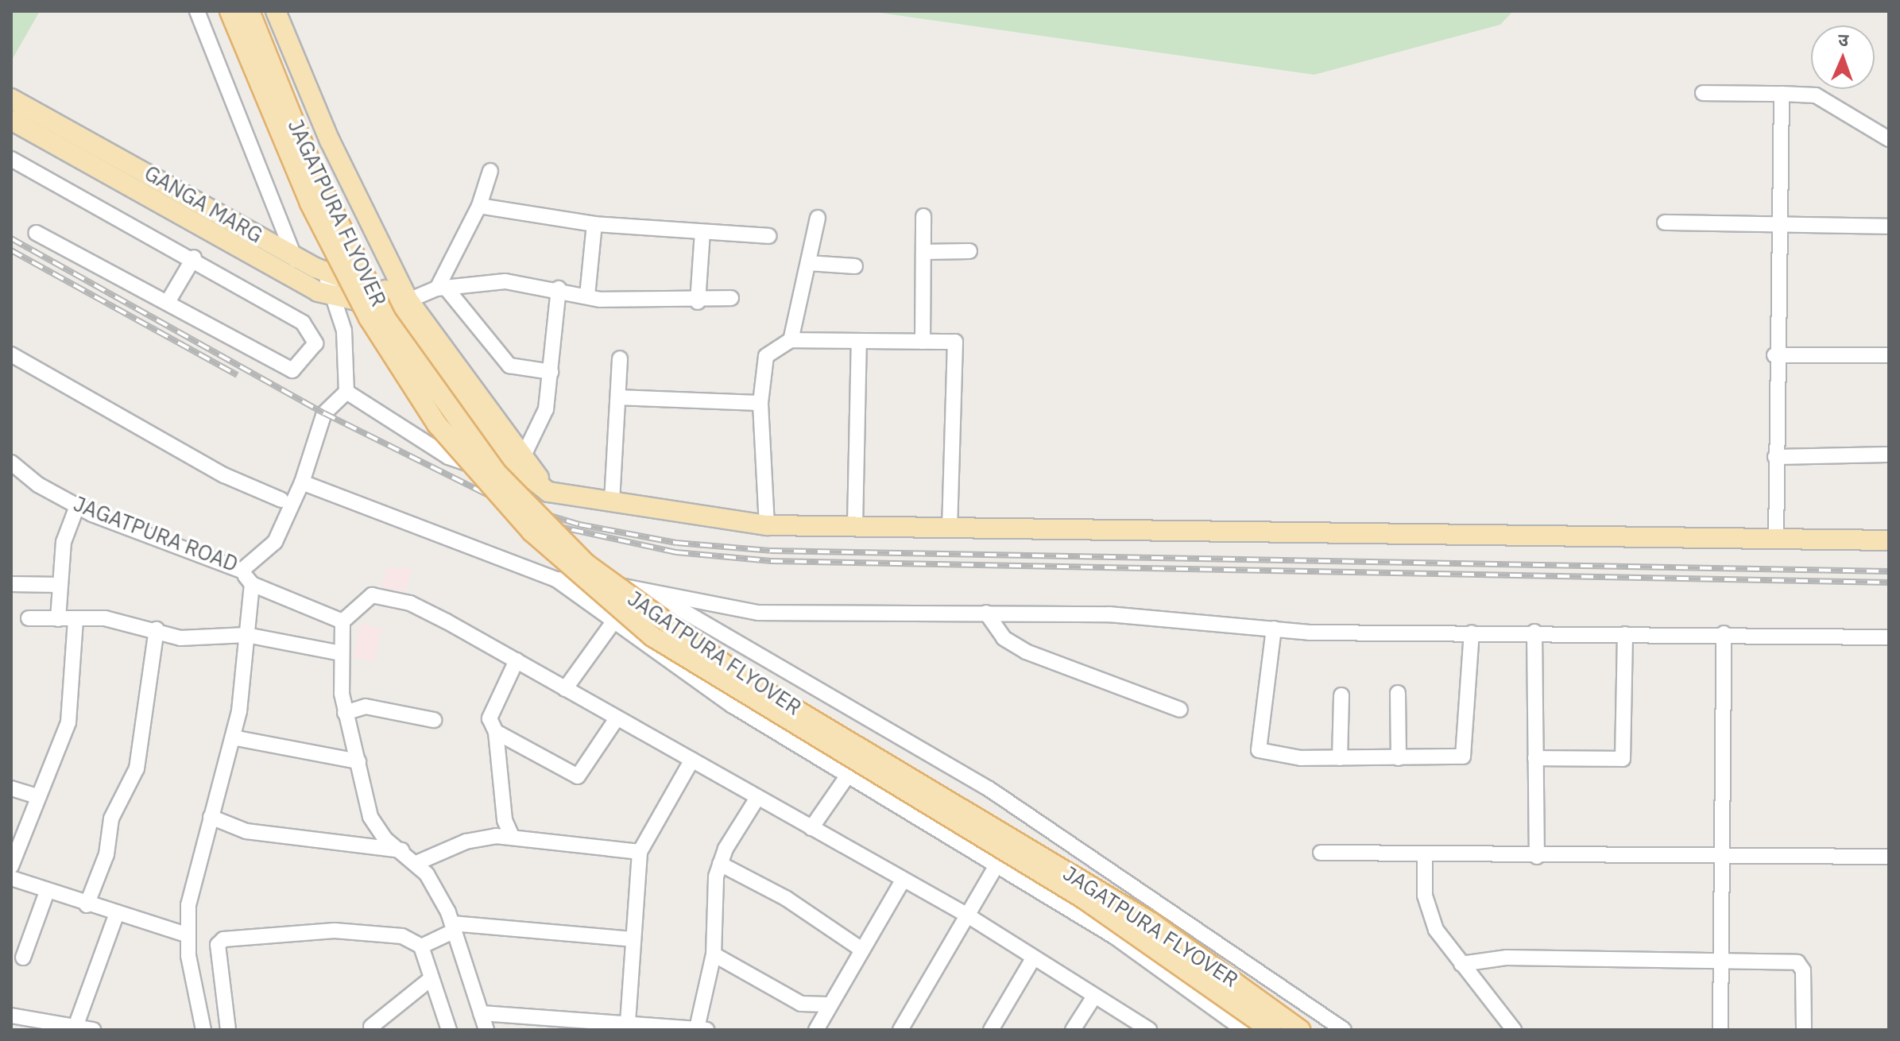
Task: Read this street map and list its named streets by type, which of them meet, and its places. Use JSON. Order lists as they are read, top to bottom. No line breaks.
{"streets":{"main road":["GANGA MARG","JAGATPURA FLYOVER"],"street":["JAGATPURA ROAD"]},"north":"top"}
